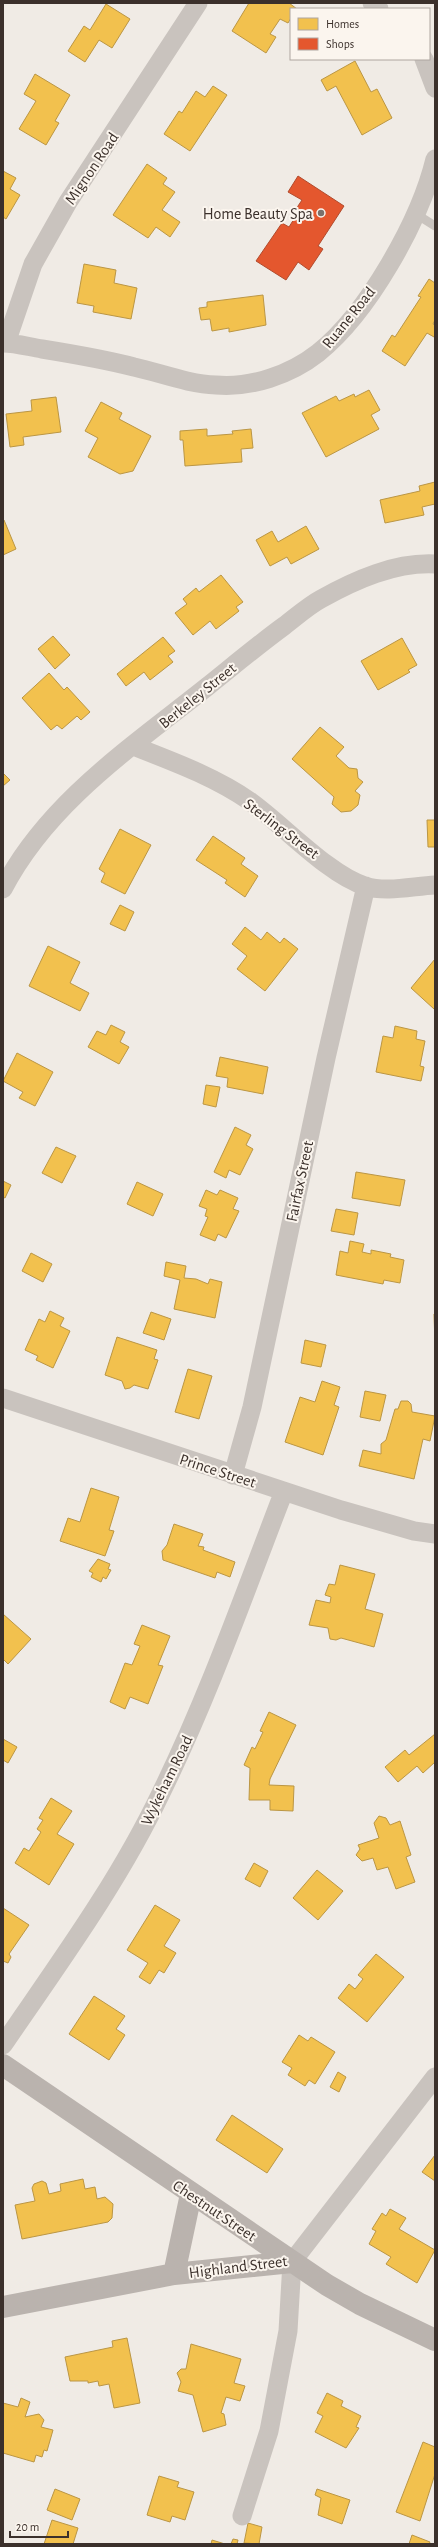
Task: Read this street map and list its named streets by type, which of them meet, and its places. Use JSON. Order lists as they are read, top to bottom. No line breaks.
{"streets":{"main road":["Chestnut Street","Highland Street"],"street":["Mignon Road","Ruane Road","Berkeley Street","Sterling Street","Fairfax Street","Prince Street","Wykeham Road"]},"crossings":[["Mignon Road","Ruane Road"],["Berkeley Street","Sterling Street"],["Sterling Street","Fairfax Street"],["Fairfax Street","Prince Street"],["Prince Street","Wykeham Road"],["Chestnut Street","Highland Street"]],"places":["Home Beauty Spa"],"legend":["Homes","Shops"],"scale_bar":"20 m"}
